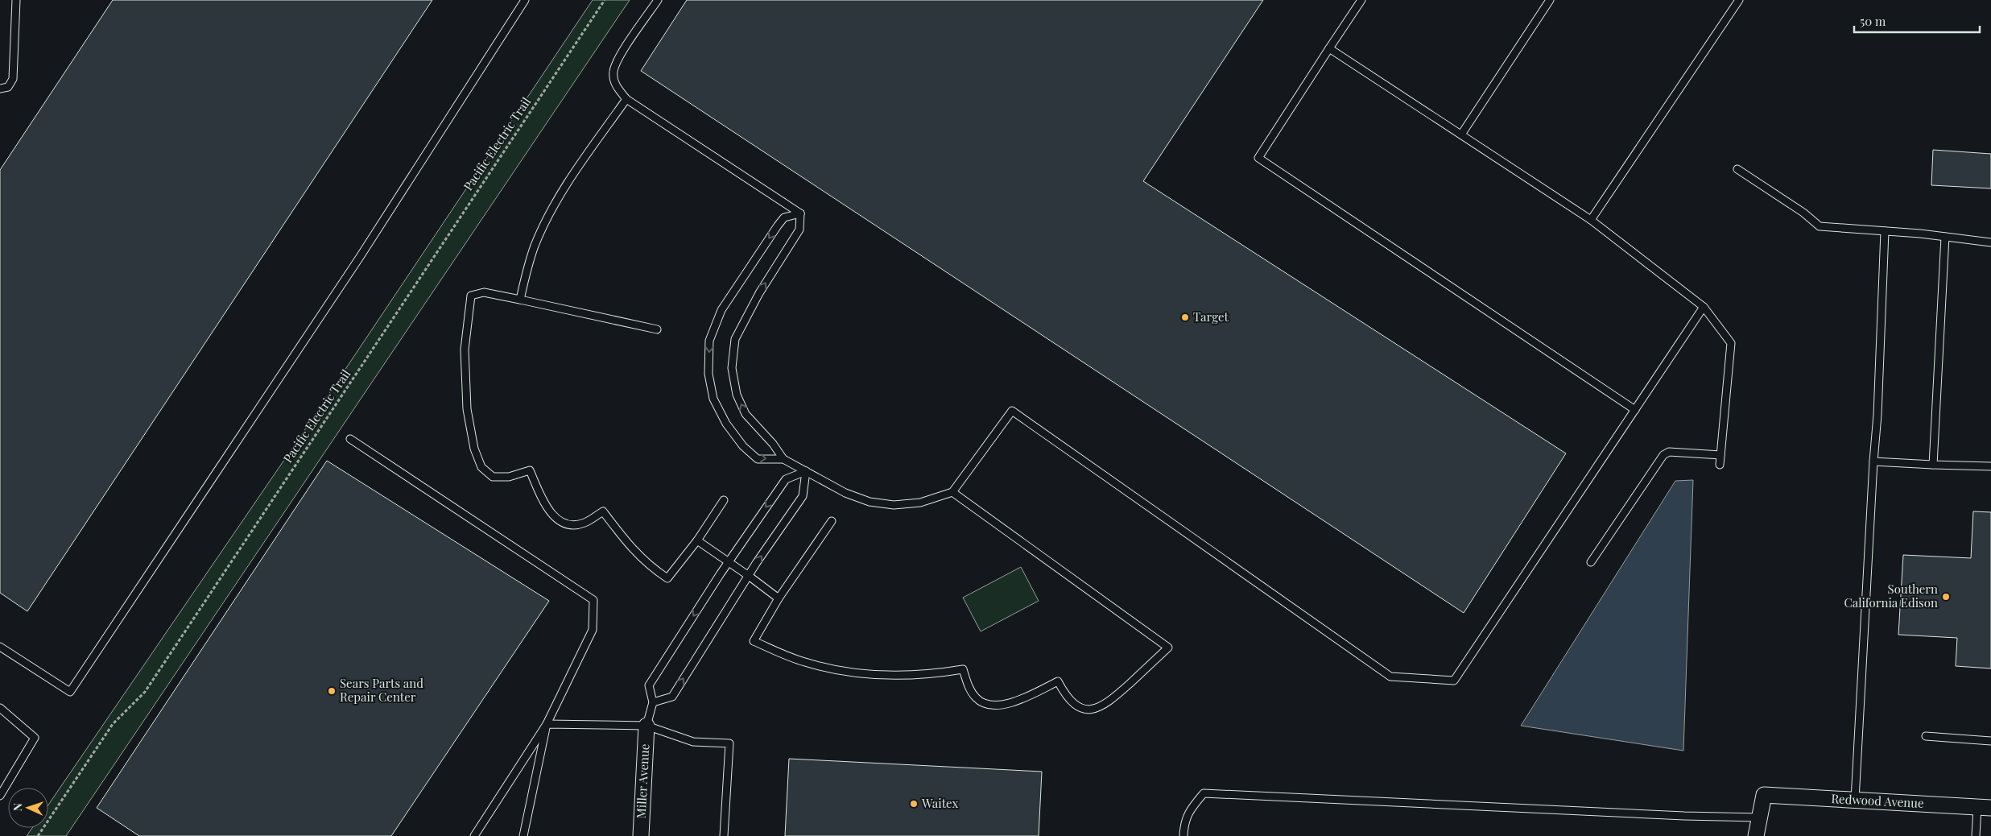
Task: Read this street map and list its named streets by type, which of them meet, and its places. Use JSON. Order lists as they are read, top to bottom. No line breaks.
{"streets":{"street":["Miller Avenue","Redwood Avenue"],"path":["Pacific Electric Trail"]},"places":["Target","Southern California Edison","Sears Parts and Repair Center","Waitex"],"scale_bar":"50 m","north":"left"}
